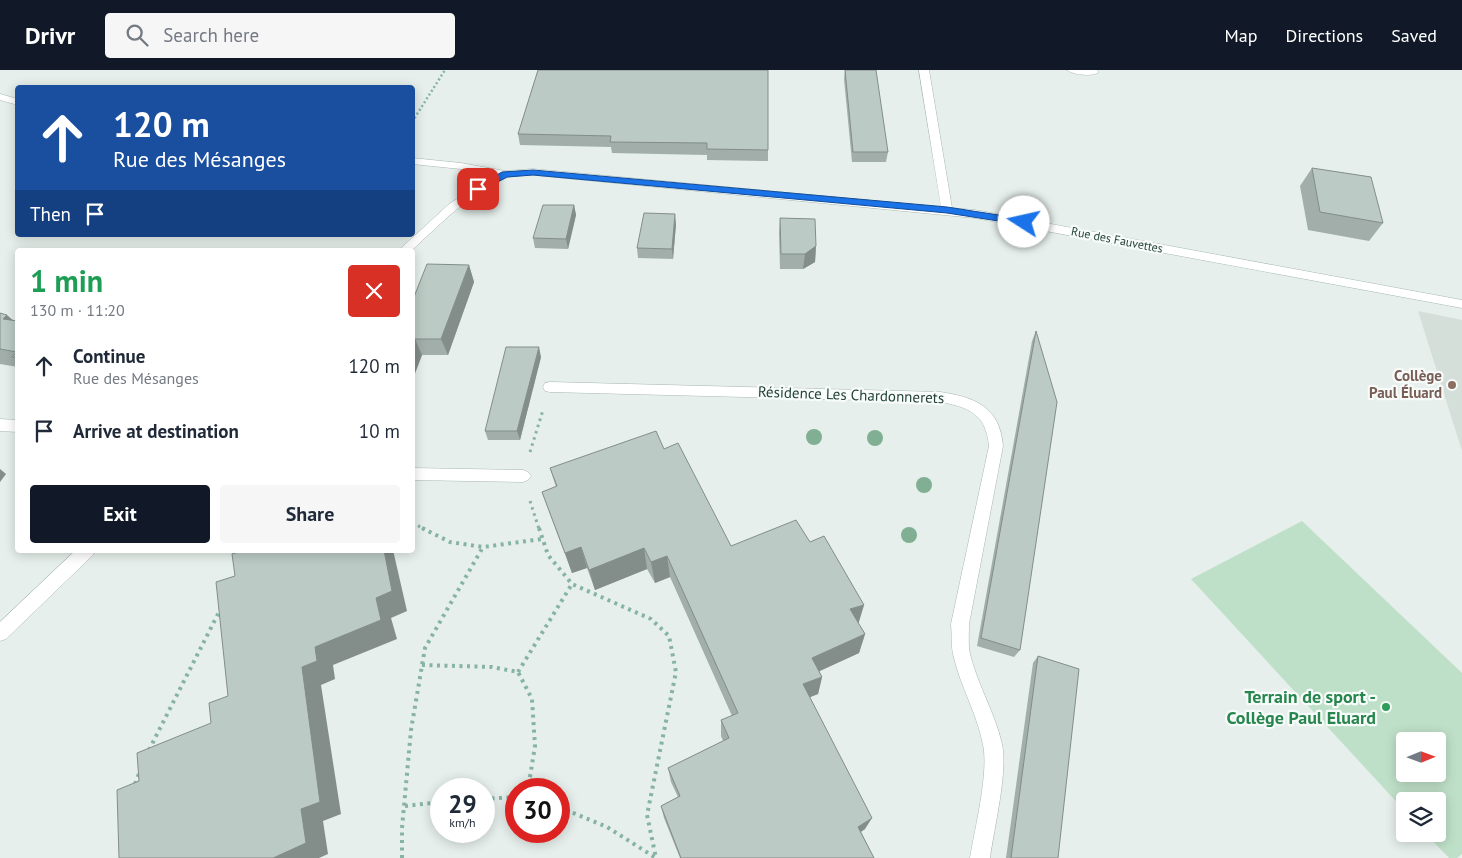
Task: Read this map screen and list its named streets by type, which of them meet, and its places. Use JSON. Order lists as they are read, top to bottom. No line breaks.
{"streets":{"street":["Rue des Fauvettes","Résidence Les Chardonnerets"]},"places":["Collège Paul Éluard","Terrain de sport - Collège Paul Eluard"],"north":"right","page":{"header":"Drivr","search":"Search here","nav":["Map","Directions","Saved"],"turn":["120 m","Rue des Mésanges"],"then":"Then","heading":["1 min","130 m · 11:20"],"list":[{"name":"Continue","note":"Rue des Mésanges","value":"120 m"},{"name":"Arrive at destination","value":"10 m"}],"buttons":["Exit","Share"],"speed":"29 km/h","limit":"30"}}
